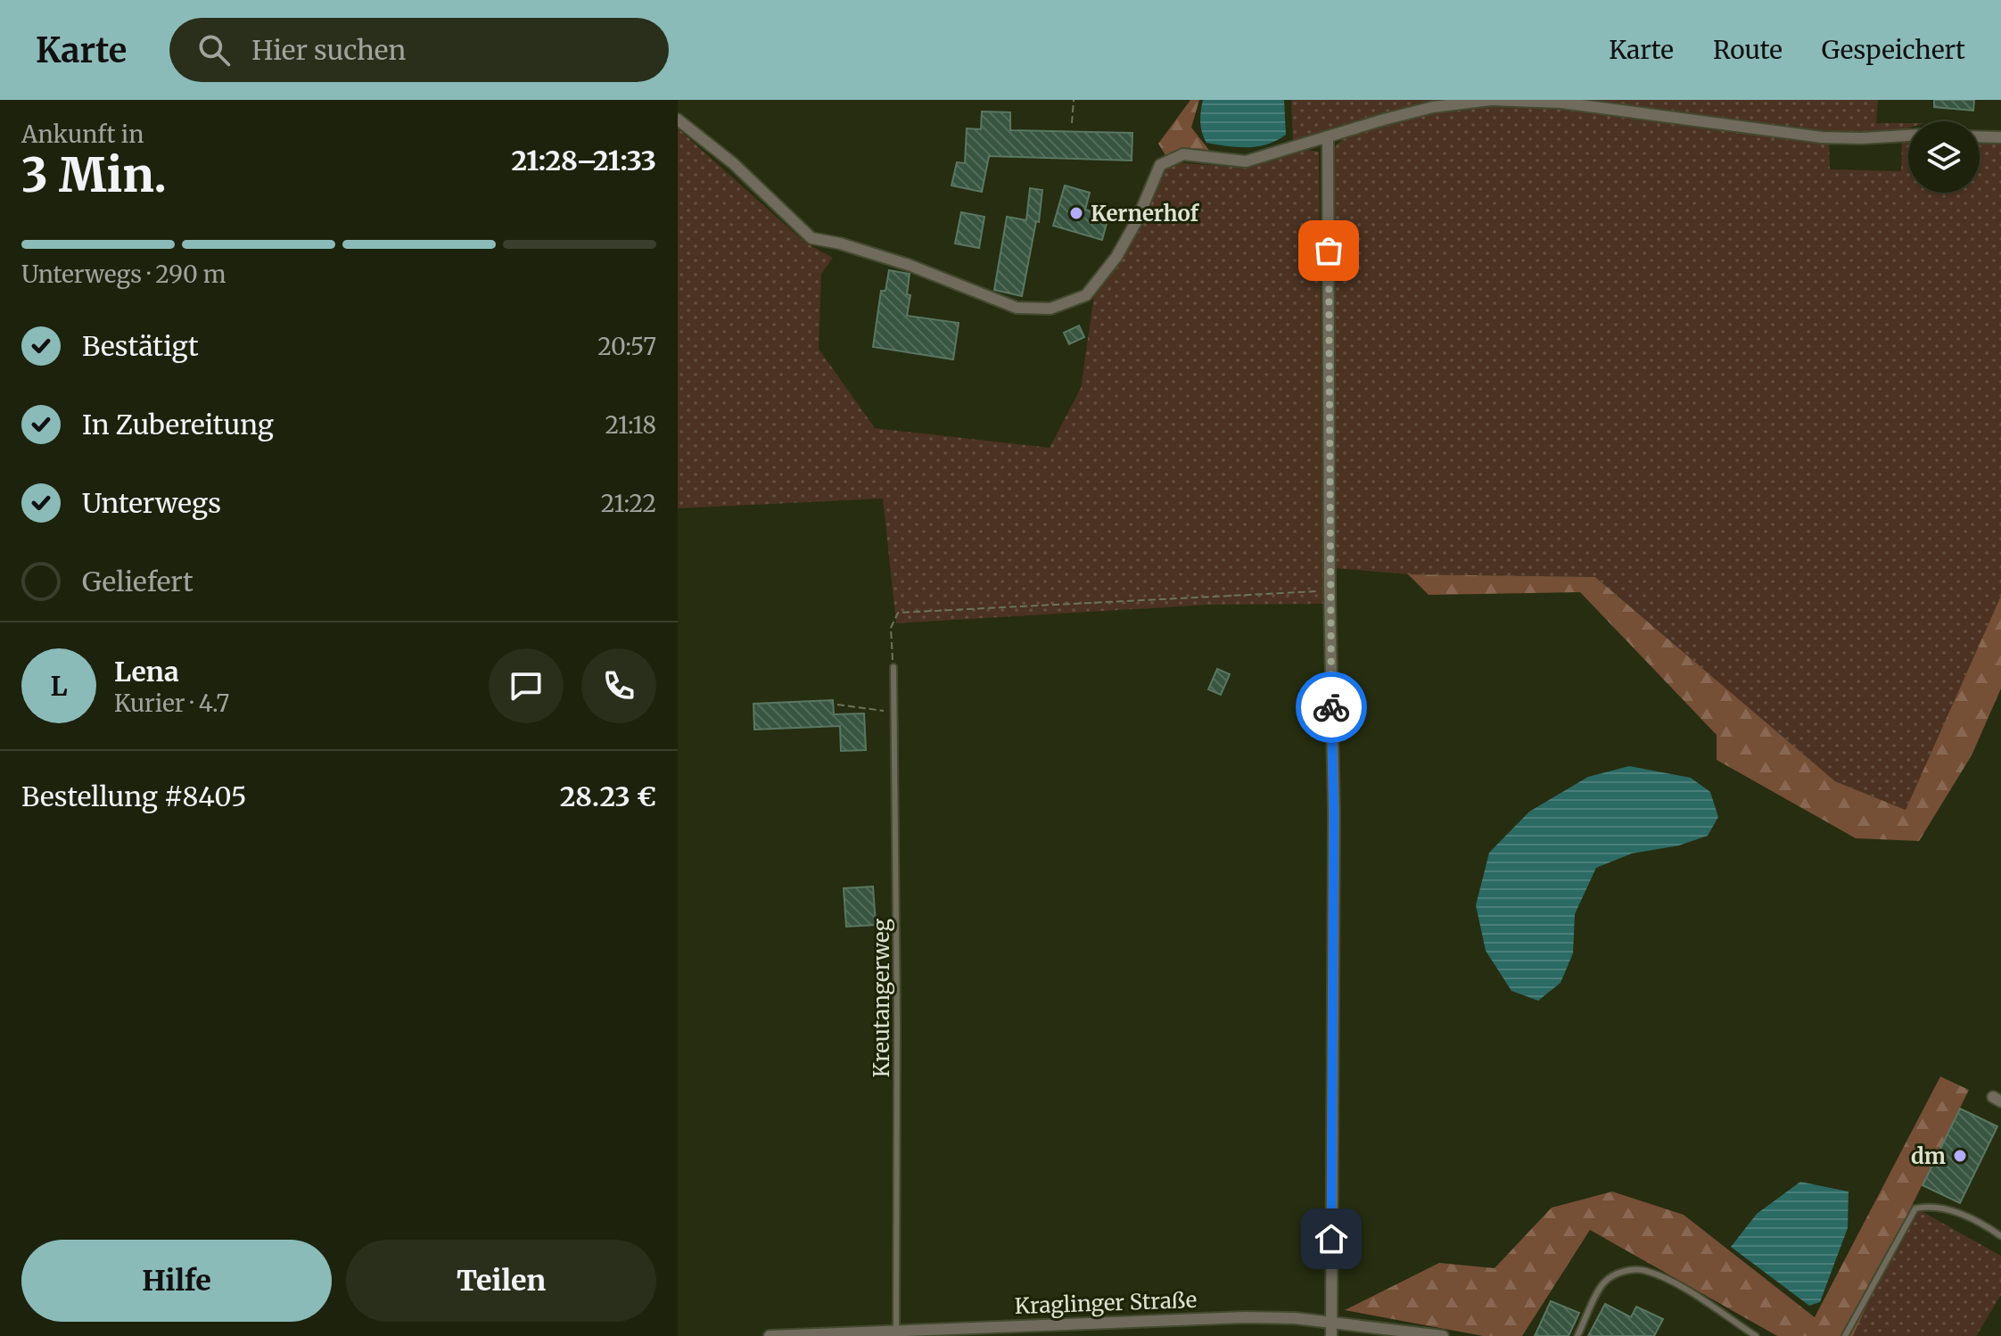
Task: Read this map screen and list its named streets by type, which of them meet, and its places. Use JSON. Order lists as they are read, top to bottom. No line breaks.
{"streets":{"street":["Kraglinger Straße"],"lane":["Kreutangerweg"]},"crossings":[["Kreutangerweg","Kraglinger Straße"]],"places":["Kernerhof","dm"],"page":{"header":"Karte","search":"Hier suchen","nav":["Karte","Route","Gespeichert"],"heading":["3 Min.","Ankunft in","21:28–21:33"],"panel":["Lena","Kurier · 4.7","Bestellung #8405","28.23 €"],"bar":"Unterwegs · 290 m","list":[["Bestätigt","20:57"],["In Zubereitung","21:18"],["Unterwegs","21:22"],"Geliefert"],"round":"L","buttons":["Hilfe","Teilen"]}}
